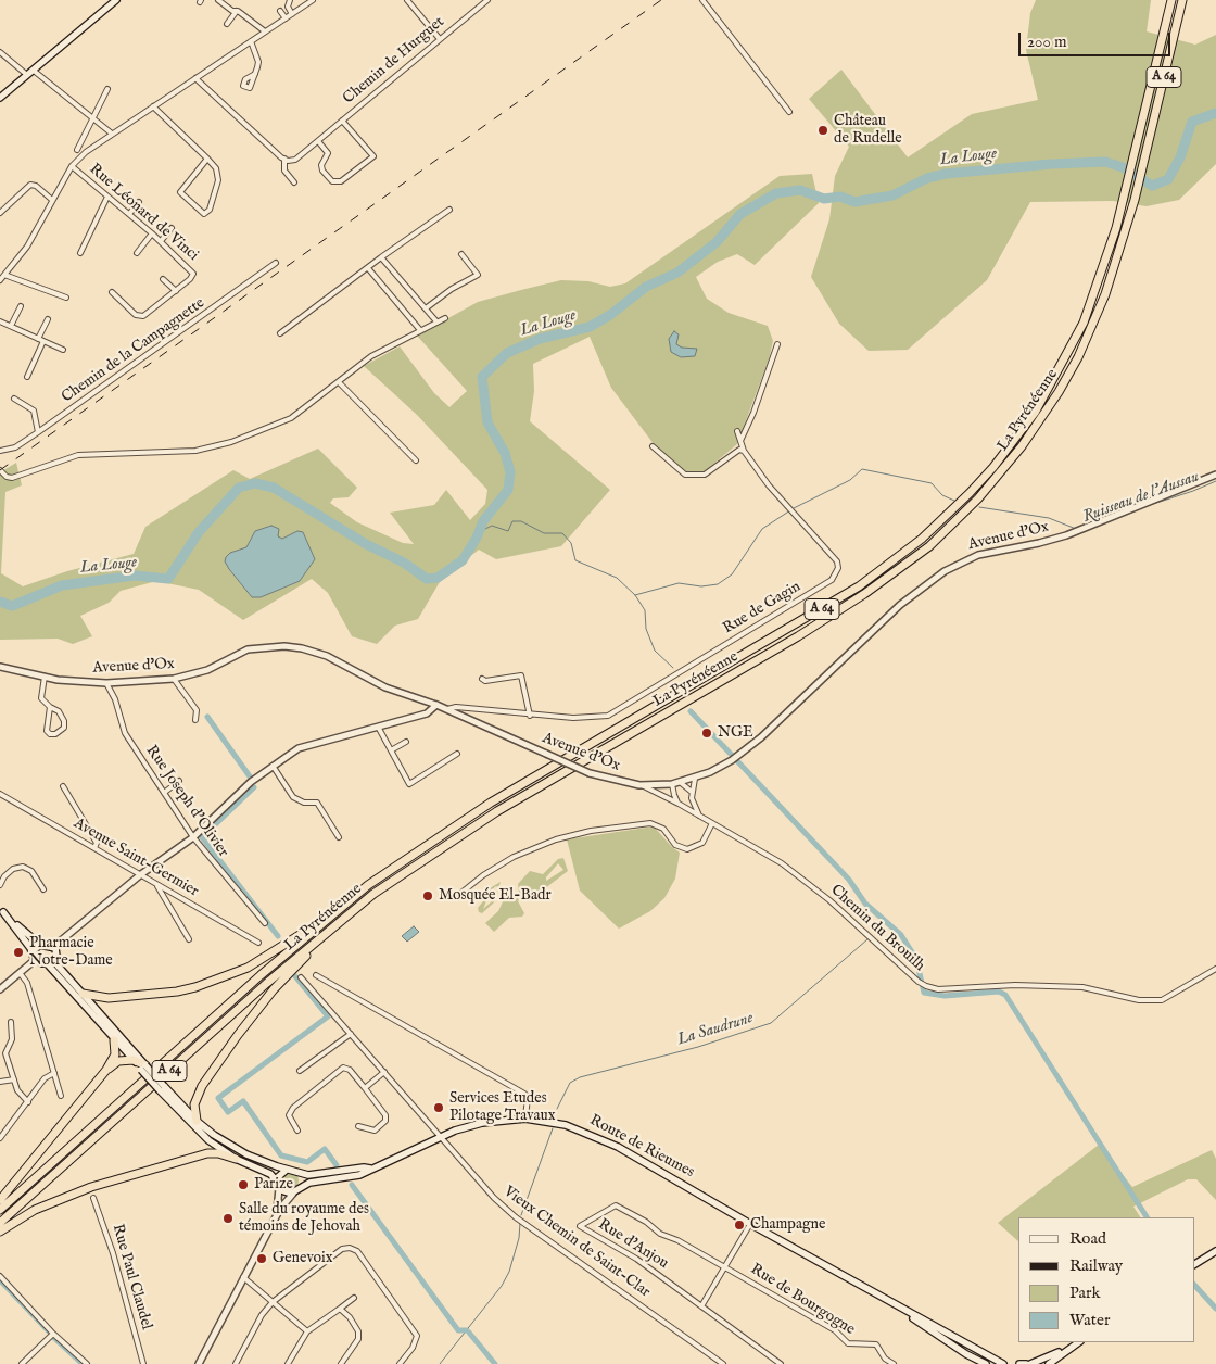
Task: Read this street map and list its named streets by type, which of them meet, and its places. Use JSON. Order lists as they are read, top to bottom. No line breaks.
{"streets":{"highway":["A 64","La Pyrénéenne"],"main road":["Route de Rieumes"],"street":["Chemin de Hurguet","Rue Léonard de Vinci","Chemin de la Campagnette","Avenue d'Ox","Rue de Gagin","Rue Joseph d'Olivier","Avenue Saint-Germier","Chemin du Brouilh","Vieux Chemin de Saint-Clar","Rue d'Anjou","Rue Paul Claudel","Rue de Bourgogne"]},"crossings":[["Avenue d'Ox","Rue de Gagin"],["Avenue d'Ox","Rue Joseph d'Olivier"],["Avenue d'Ox","Chemin du Brouilh"],["Route de Rieumes","Vieux Chemin de Saint-Clar"],["Rue d'Anjou","Rue de Bourgogne"]],"water":["La Louge","Ruisseau de l'Aussau","La Saudrune"],"places":["Château de Rudelle","NGE","Mosquée El-Badr","Pharmacie Notre-Dame","Services Etudes Pilotage Travaux","Parize","Salle du royaume des témoins de Jehovah","Champagne","Genevoix"],"legend":["Road","Railway","Park","Water"],"scale_bar":"200 m"}
